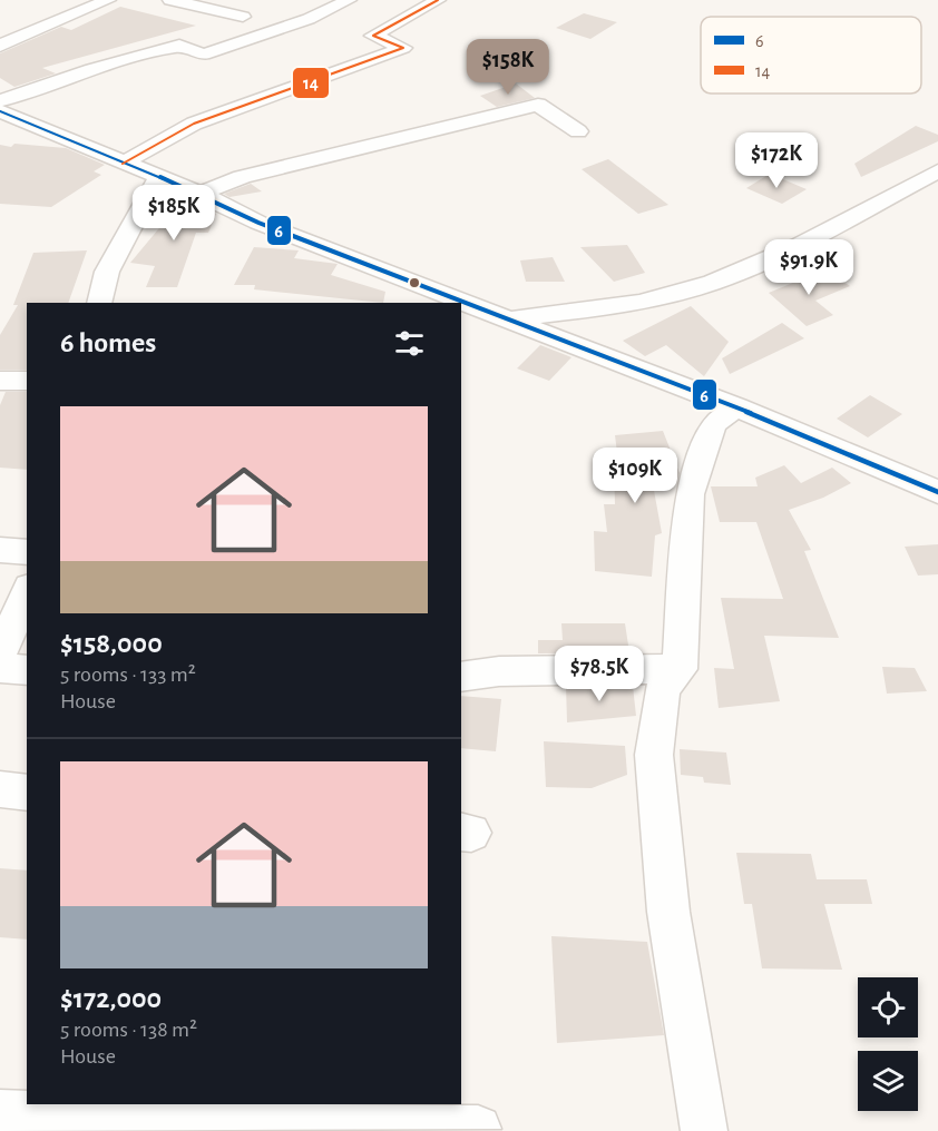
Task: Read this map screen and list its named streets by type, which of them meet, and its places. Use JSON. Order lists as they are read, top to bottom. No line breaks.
{"lines":["transit line 14","transit line 6"],"legend":["6","14"],"page":{"price":["$158K","$172K","$185K","$91.9K","$109K","$78.5K"],"heading":"6 homes","list":[{"name":"$158,000","note":"5 rooms · 133 m² · House"},{"name":"$172,000","note":"5 rooms · 138 m² · House"}]}}
